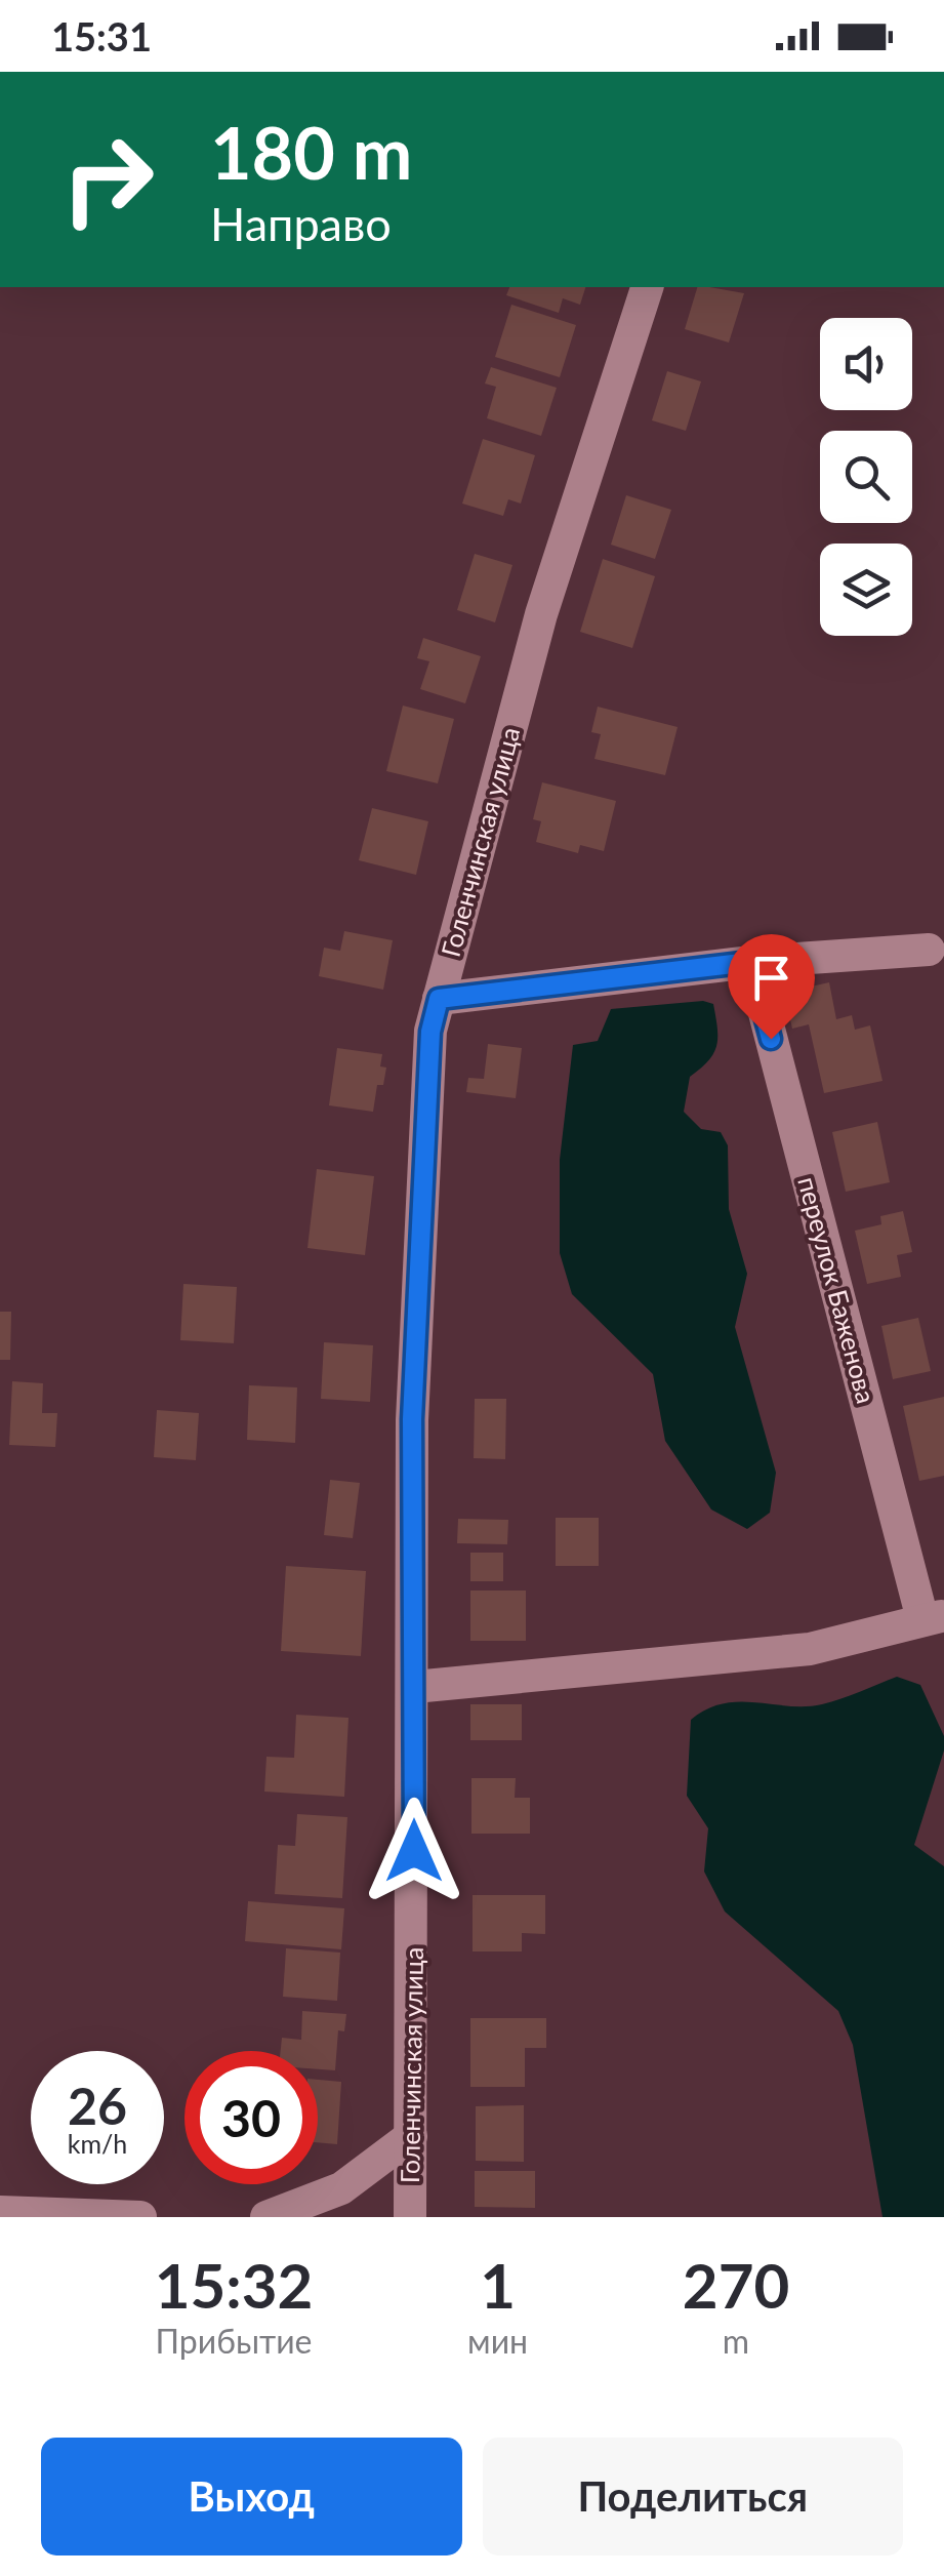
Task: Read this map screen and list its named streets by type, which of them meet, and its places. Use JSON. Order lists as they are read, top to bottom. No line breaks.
{"streets":{"street":["Голенчинская улица","переулок Баженова"]},"page":{"status":"15:31","turn":["180 m","Направо"],"speed":"26 km/h","limit":"30","eta":["15:32","Прибытие","1","мин","270","m"],"buttons":["Выход","Поделиться"]}}
